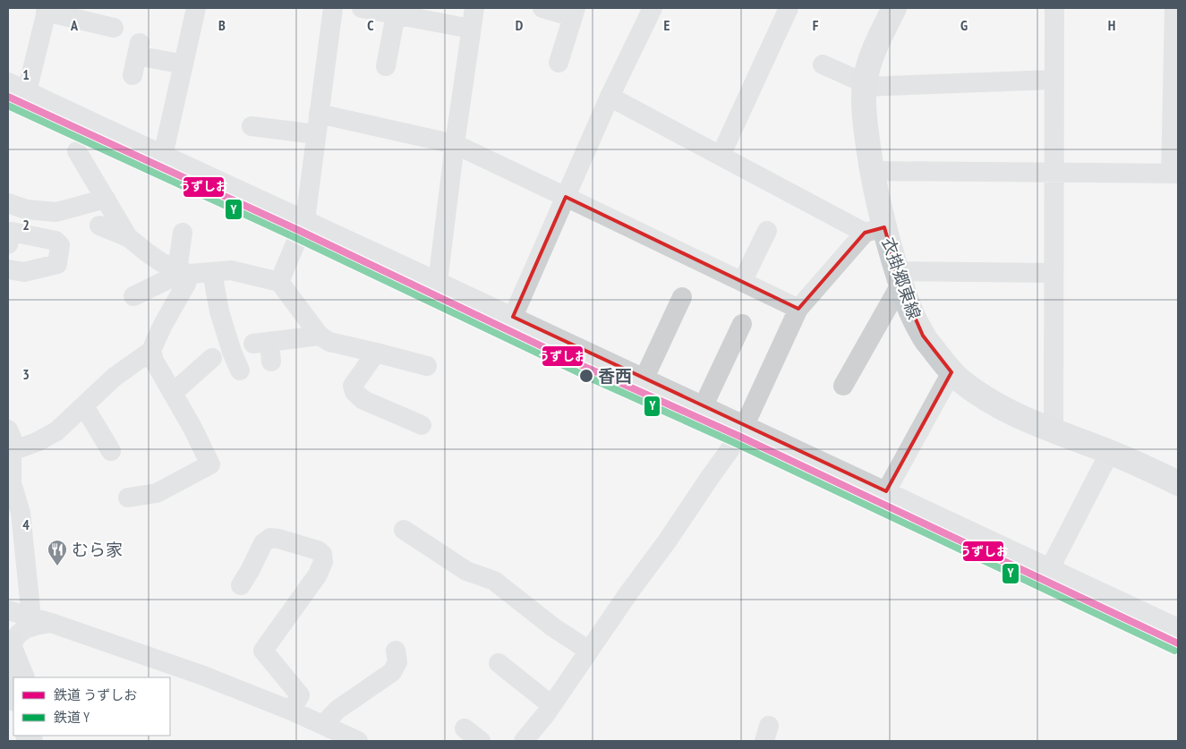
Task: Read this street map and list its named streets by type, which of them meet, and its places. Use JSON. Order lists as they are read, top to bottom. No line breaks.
{"streets":{"main road":["衣掛郷東線"]},"places":{"other":["香西"],"restaurant":["むら家"]},"lines":["rail line うずしお","rail line Y"],"legend":["鉄道 うずしお","鉄道 Y"],"grid":{"columns":["A","B","C","D","E","F","G","H"],"rows":["1","2","3","4"]}}
